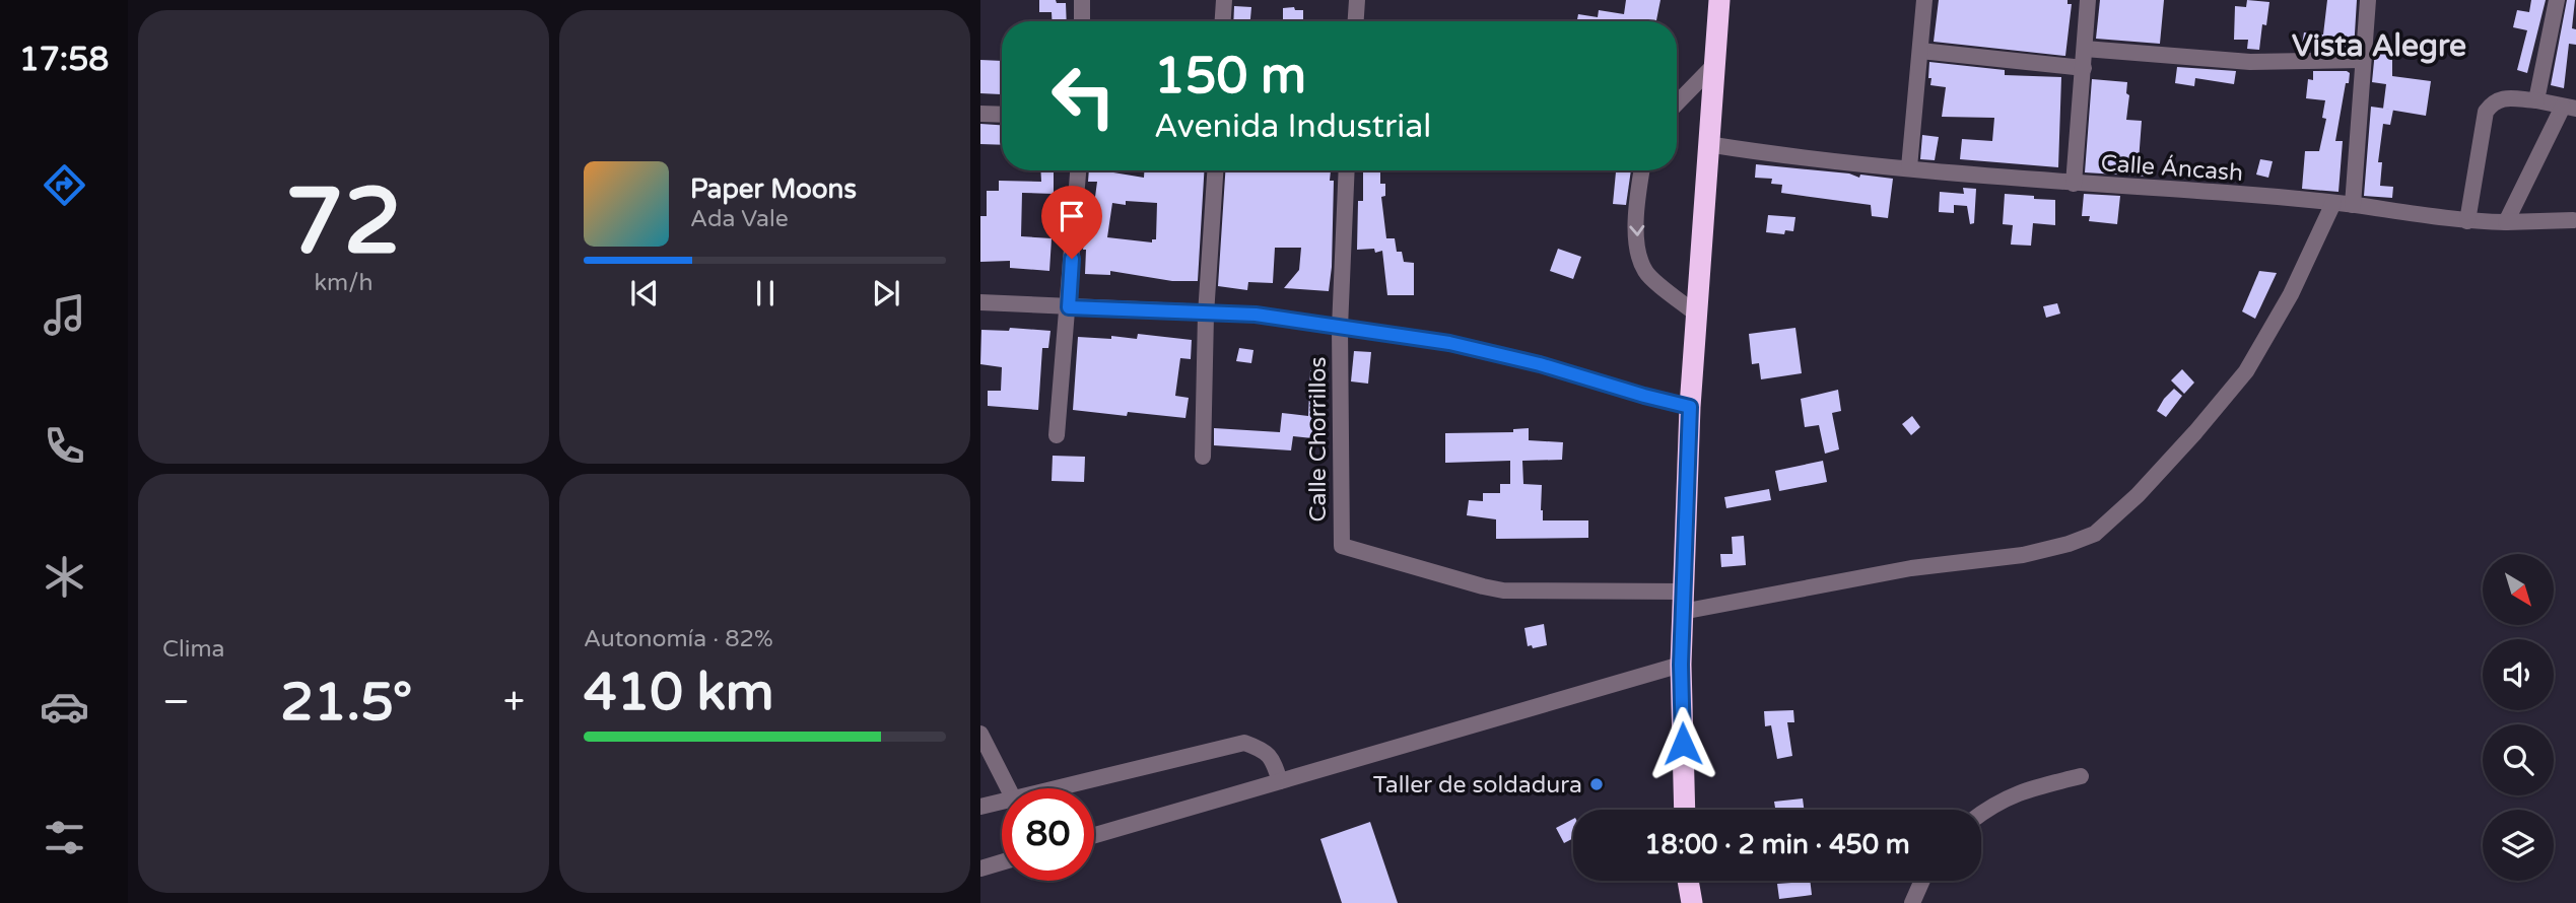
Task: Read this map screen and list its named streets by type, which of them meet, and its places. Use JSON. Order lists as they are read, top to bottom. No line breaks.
{"streets":{"street":["Calle Áncash","Calle Chorrillos"]},"districts":["Vista Alegre"],"places":["Taller de soldadura"],"north":"bottom right","page":{"tabs":"17:58","tile":[["72","km/h"],"Clima",["Autonomía · 82%","410 km"]],"turn":["150 m","Avenida Industrial"],"song":["Paper Moons","Ada Vale"],"heat":["−","21.5°","+"],"limit":"80","trip":"18:00 · 2 min · 450 m"}}
